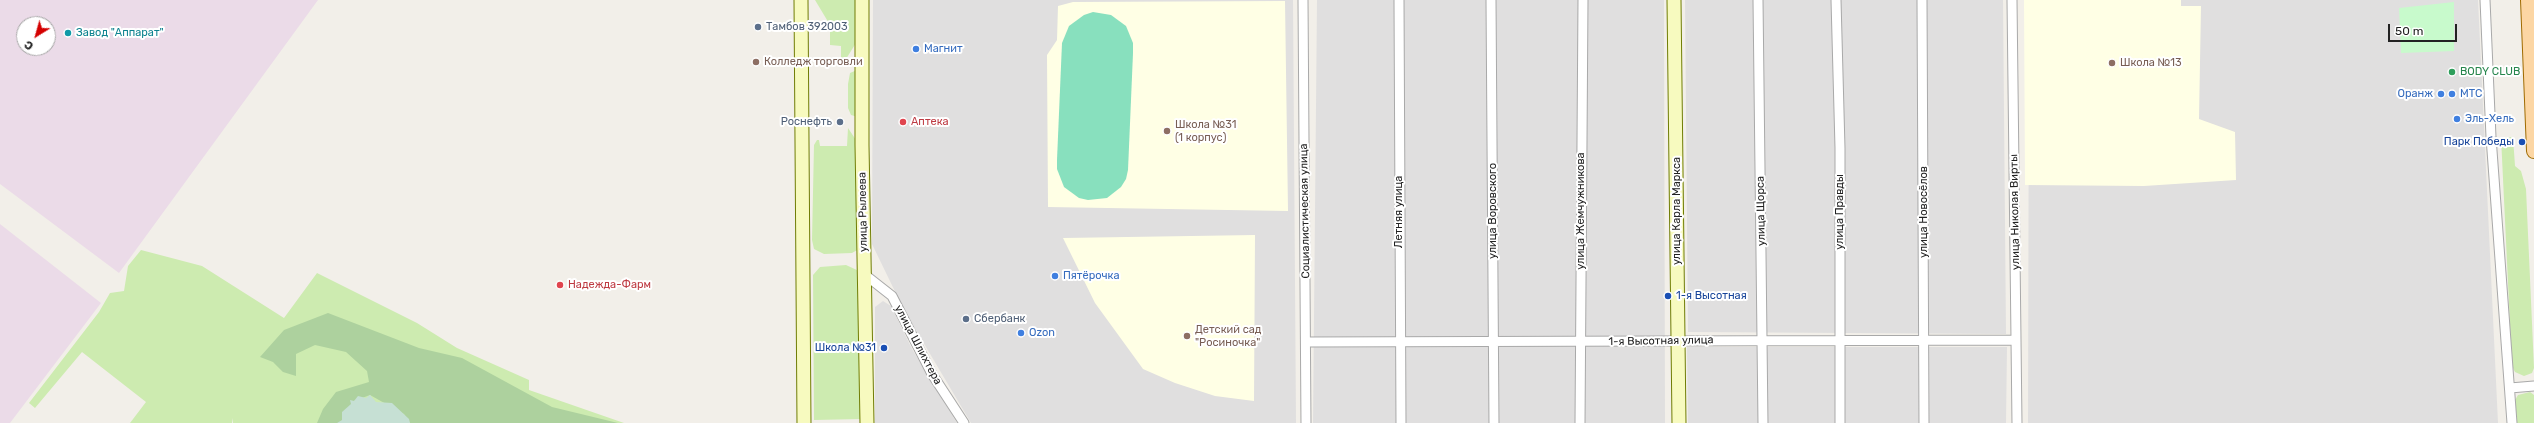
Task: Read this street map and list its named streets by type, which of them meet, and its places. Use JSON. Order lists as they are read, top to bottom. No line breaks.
{"streets":{"main road":["улица Карла Маркса","улица Рылеева"],"street":["Социалистическая улица","улица Воровского","улица Жемчужникова","улица Щорса","Летняя улица","улица Правды","улица Новосёлов","улица Николая Вирты","1-я Высотная улица","улица Шлихтера"]},"crossings":[["Социалистическая улица","1-я Высотная улица"],["улица Воровского","1-я Высотная улица"],["улица Жемчужникова","1-я Высотная улица"],["улица Карла Маркса","1-я Высотная улица"],["улица Щорса","1-я Высотная улица"],["улица Рылеева","улица Шлихтера"],["Летняя улица","1-я Высотная улица"],["улица Правды","1-я Высотная улица"],["улица Новосёлов","1-я Высотная улица"],["улица Николая Вирты","1-я Высотная улица"]],"places":["Тамбов 392003","Завод \"Аппарат\"","Магнит","Колледж торговли","Школа №13","BODY CLUB","Оранж","МТС","Эль-Хель","Роснефть","Аптека","Школа №31 (1 корпус)","Парк Победы","Пятёрочка","Надежда-Фарм","1-я Высотная","Сбербанк","Ozon","Детский сад \"Росиночка\"","Школа №31"],"scale_bar":"50 m","north":"bottom left"}
